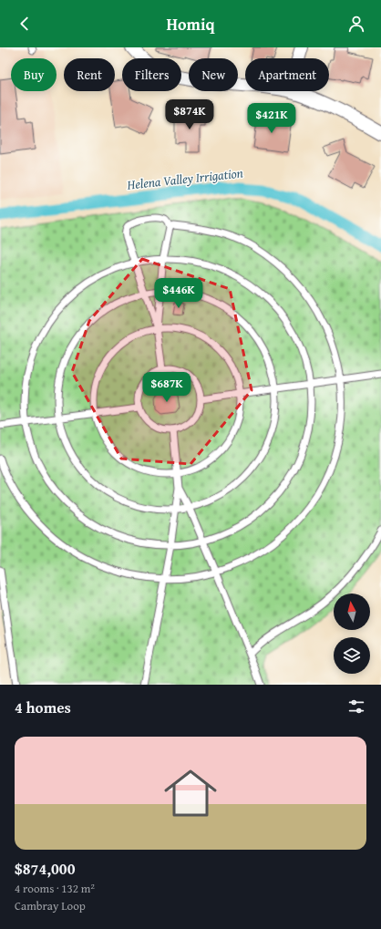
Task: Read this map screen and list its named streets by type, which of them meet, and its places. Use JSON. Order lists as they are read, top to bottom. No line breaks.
{"water":["Helena Valley Irrigation"],"north":"top","page":{"header":"Homiq","chip":["Buy","Rent","Filters","New","Apartment"],"price":["$874K","$421K","$446K","$687K"],"heading":"4 homes","list":[{"name":"$874,000","note":"4 rooms · 132 m² · Cambray Loop"}]}}
